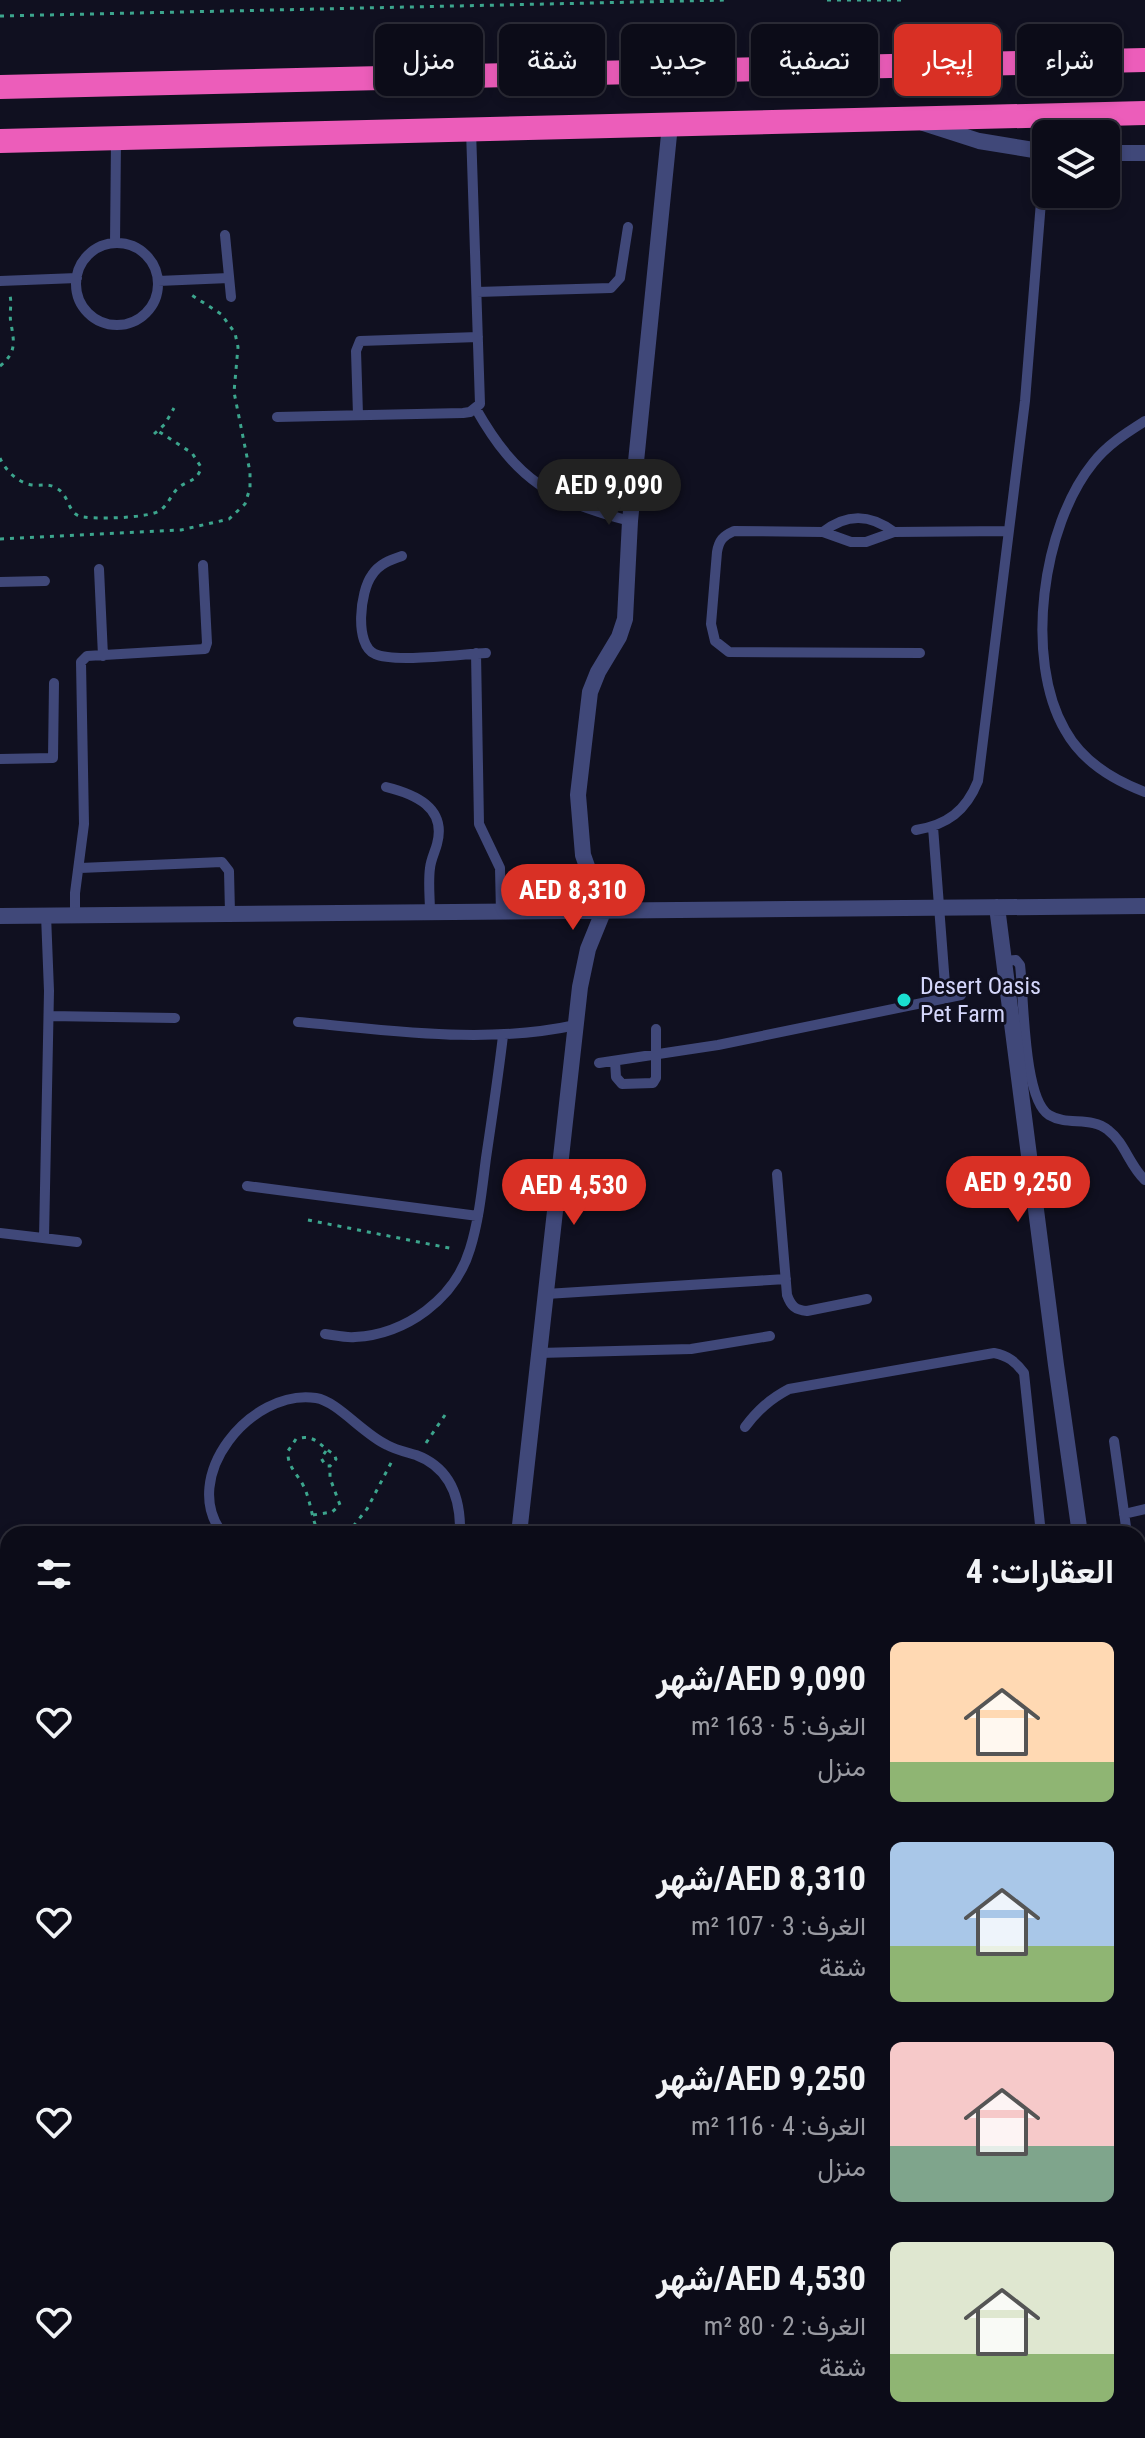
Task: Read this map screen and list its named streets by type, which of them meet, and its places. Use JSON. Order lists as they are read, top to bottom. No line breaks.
{"places":["Desert Oasis Pet Farm"],"page":{"chip":["شراء","إيجار","تصفية","جديد","شقة","منزل"],"price":["AED 9,090","AED 8,310","AED 9,250","AED 4,530"],"heading":"العقارات: 4","list":[{"name":"AED 9,090/شهر","note":"الغرف: 5 · 163 m² · منزل"},{"name":"AED 8,310/شهر","note":"الغرف: 3 · 107 m² · شقة"},{"name":"AED 9,250/شهر","note":"الغرف: 4 · 116 m² · منزل"},{"name":"AED 4,530/شهر","note":"الغرف: 2 · 80 m² · شقة"}]}}
